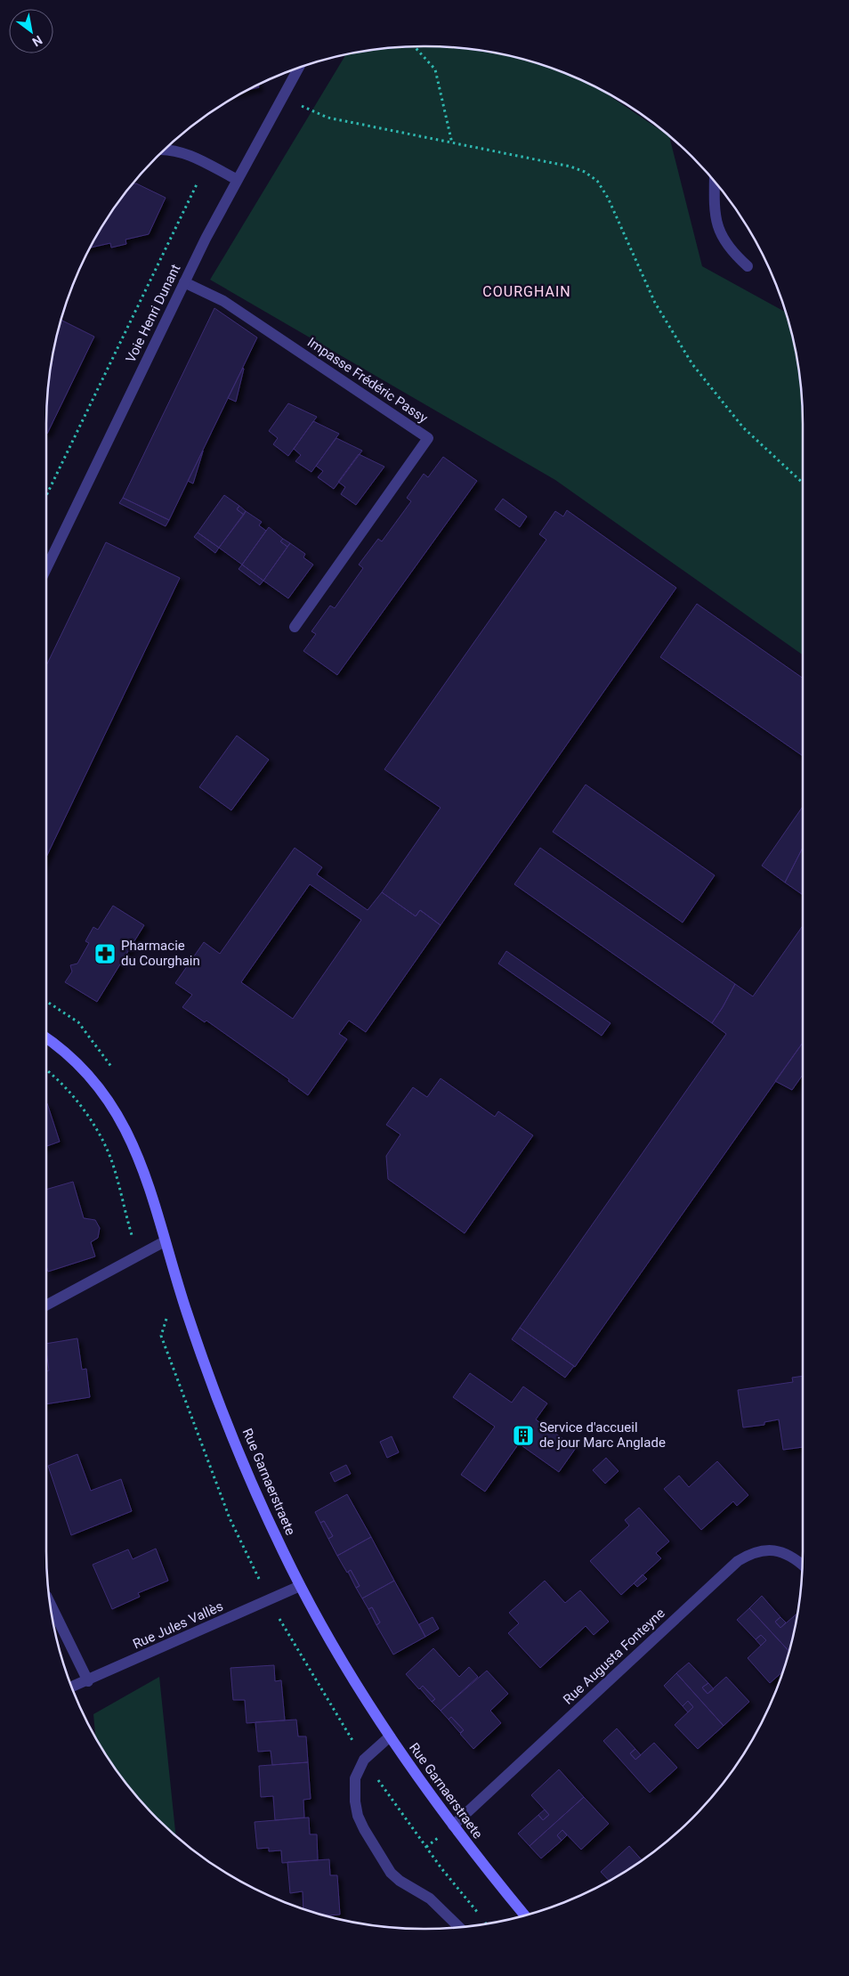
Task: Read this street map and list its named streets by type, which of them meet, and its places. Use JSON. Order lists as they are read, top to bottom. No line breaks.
{"streets":{"street":["Voie Henri Dunant","Impasse Frédéric Passy","Rue Garnaerstraete","Rue Jules Vallès","Rue Augusta Fonteyne"]},"crossings":[["Voie Henri Dunant","Impasse Frédéric Passy"],["Rue Garnaerstraete","Rue Jules Vallès"],["Rue Garnaerstraete","Rue Augusta Fonteyne"]],"districts":["COURGHAIN"],"places":{"pharmacy":["Pharmacie du Courghain"],"building":["Service d'accueil de jour Marc Anglade"]},"north":"bottom right"}
